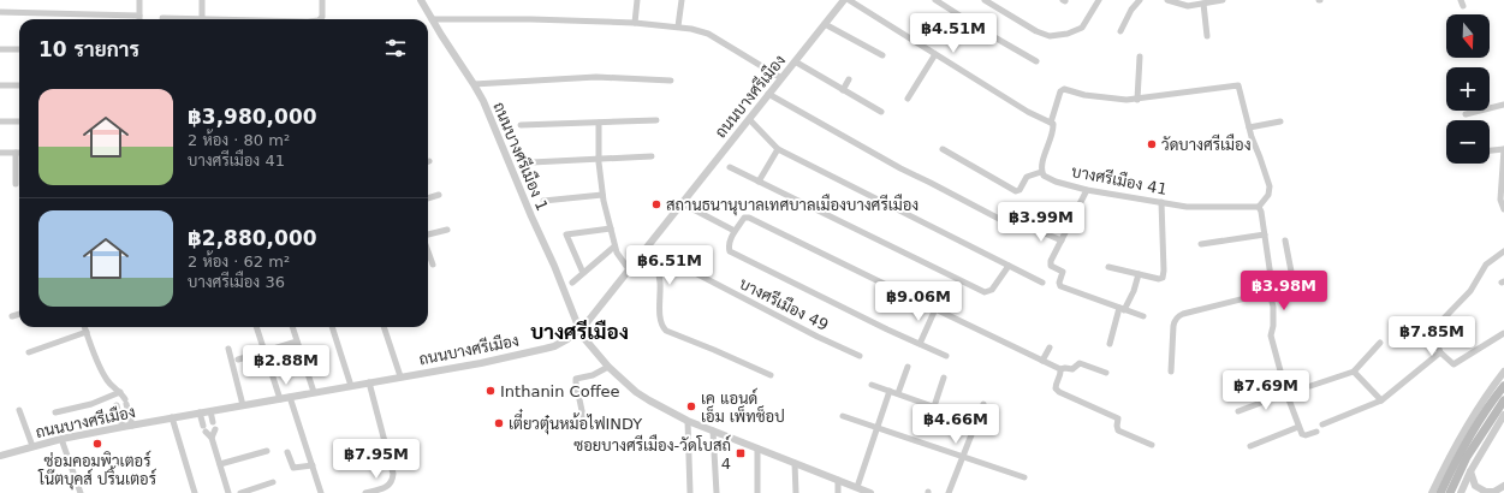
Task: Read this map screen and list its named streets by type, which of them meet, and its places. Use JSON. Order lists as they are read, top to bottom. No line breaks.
{"streets":{"street":["ถนนบางศรีเมือง","ถนนบางศรีเมือง 1","บางศรีเมือง 41","บางศรีเมือง 49"]},"crossings":[["ถนนบางศรีเมือง","ถนนบางศรีเมือง 1"],["ถนนบางศรีเมือง","บางศรีเมือง 49"]],"districts":["บางศรีเมือง"],"places":{"other":["วัดบางศรีเมือง","สถานธนานุบาลเทศบาลเมืองบางศรีเมือง","Inthanin Coffee","เค แอนด์ เอ็ม เพ็ทช็อป","เตี๋ยวตุ๋นหม้อไฟINDY","ซ่อมคอมพิวเตอร์ โน๊ตบุคส์ ปริ้นเตอร์"],"transit":["ซอยบางศรีเมือง-วัดโบสถ์ 4"]},"north":"bottom","page":{"price":["฿4.51M","฿3.99M","฿6.51M","฿3.98M","฿9.06M","฿7.85M","฿2.88M","฿7.69M","฿4.66M","฿7.95M"],"map_buttons":["+","−"],"heading":"10 รายการ","list":[{"name":"฿3,980,000","note":"2 ห้อง · 80 m² · บางศรีเมือง 41"},{"name":"฿2,880,000","note":"2 ห้อง · 62 m² · บางศรีเมือง 36"}]}}
